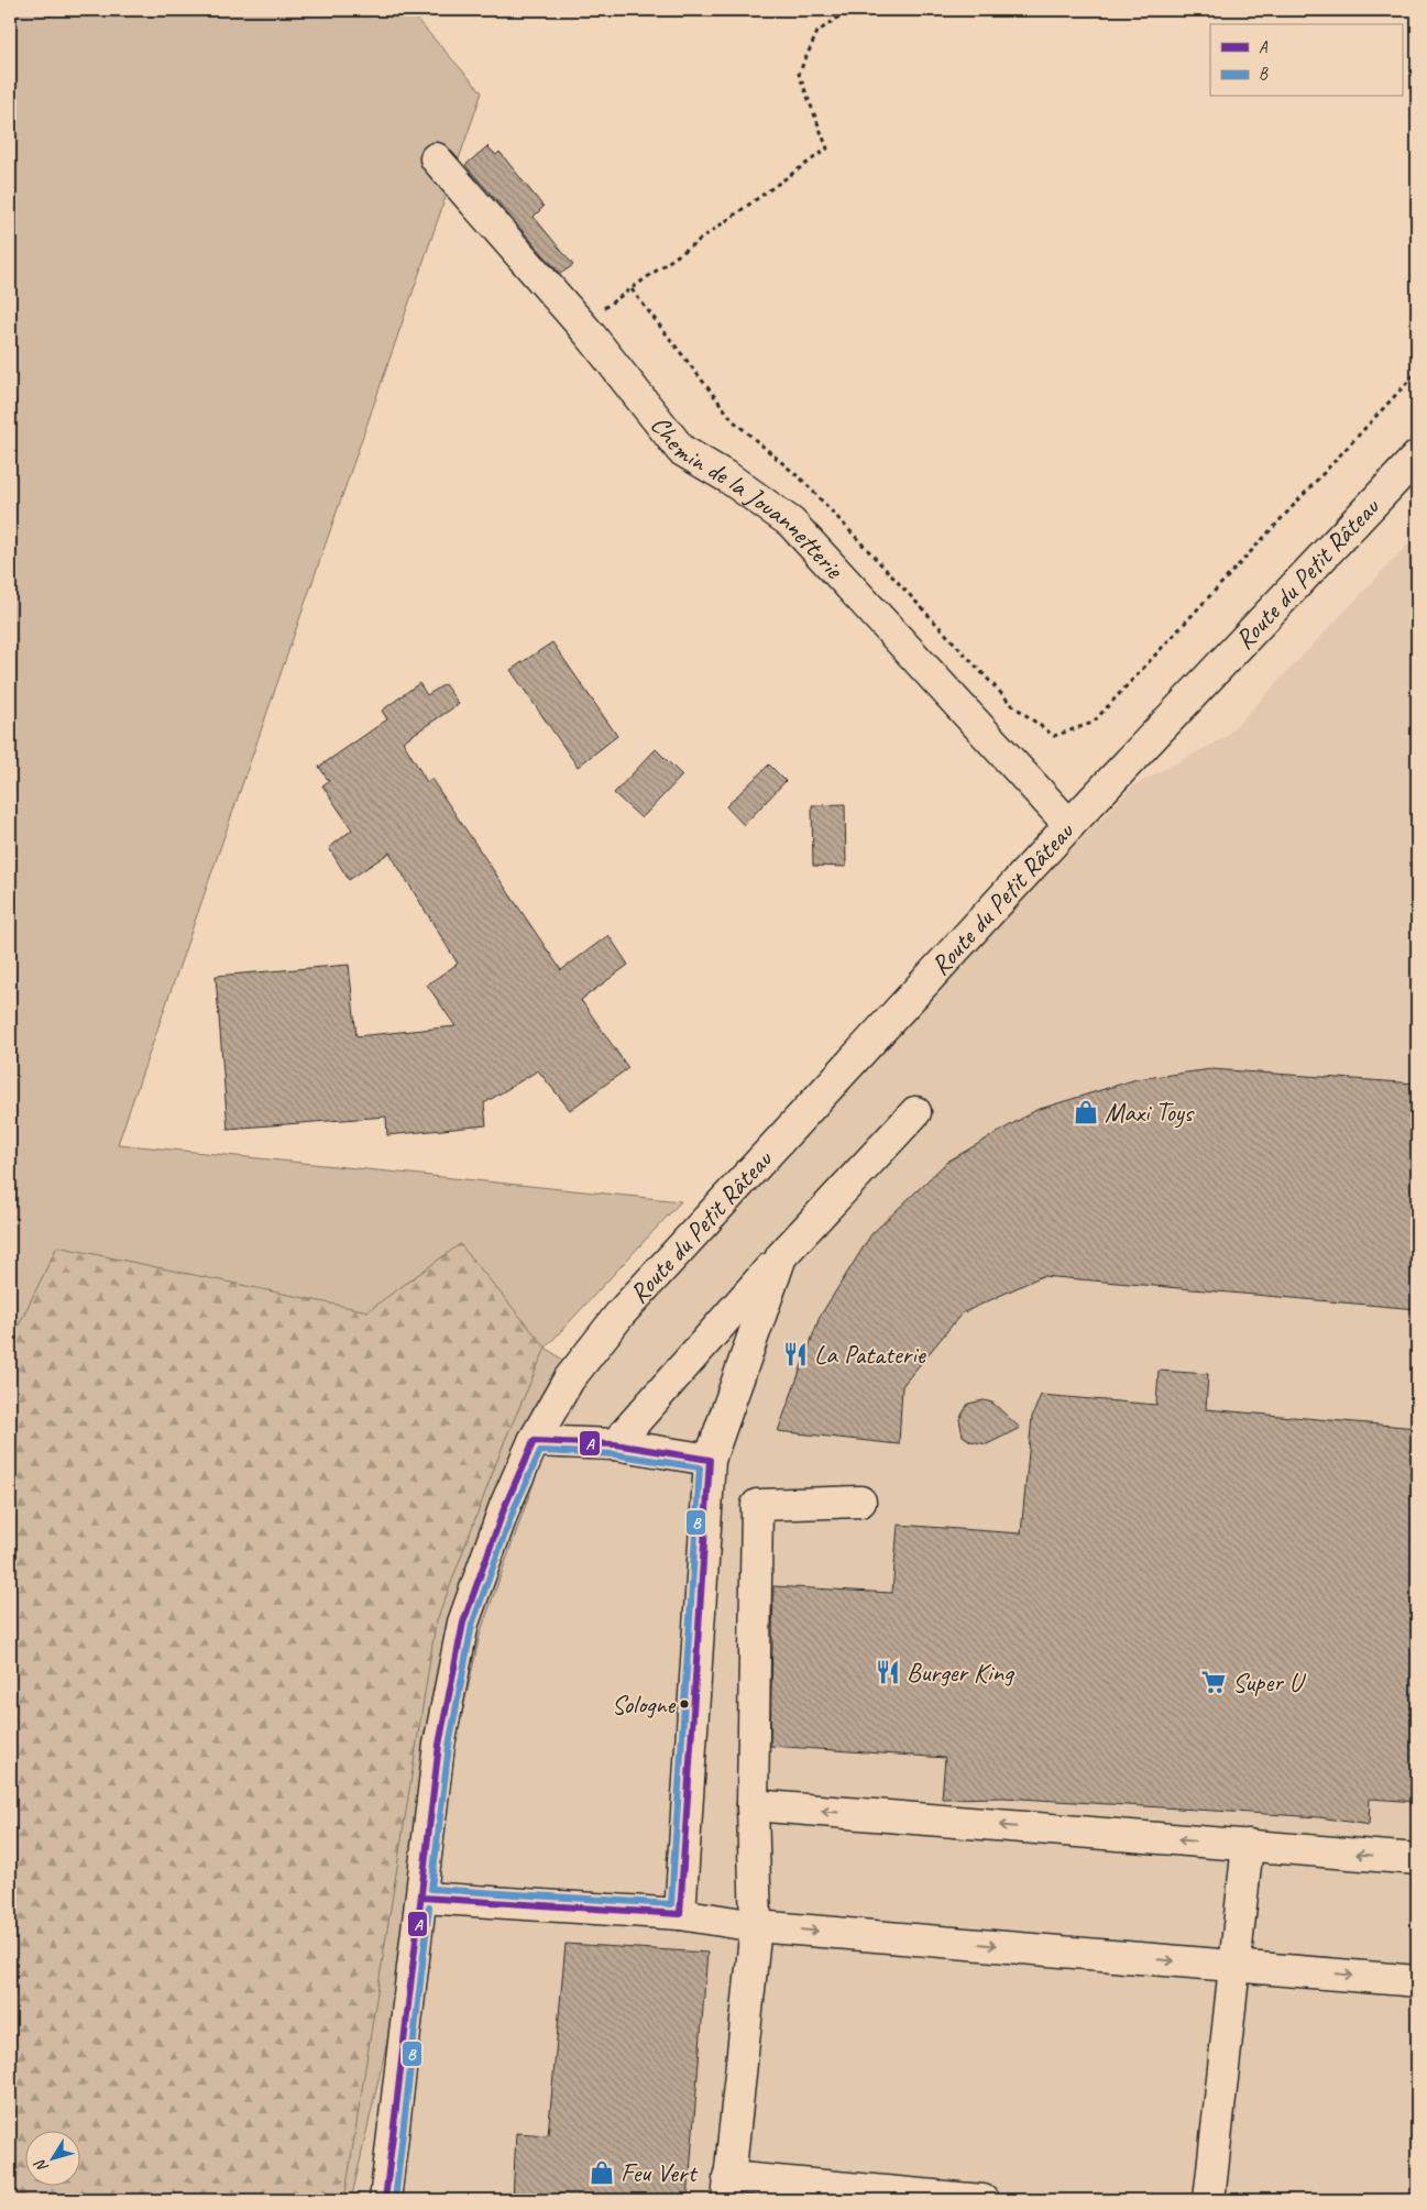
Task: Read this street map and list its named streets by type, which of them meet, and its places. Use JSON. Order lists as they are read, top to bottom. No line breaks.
{"streets":{"street":["Chemin de la Jouannetterie","Route du Petit Râteau"]},"crossings":[["Chemin de la Jouannetterie","Route du Petit Râteau"]],"places":{"shop":["Maxi Toys","Feu Vert"],"restaurant":["La Pataterie","Burger King"],"supermarket":["Super U"],"other":["Sologne"]},"lines":["transit line A","transit line B"],"legend":["A","B"],"north":"bottom left"}
